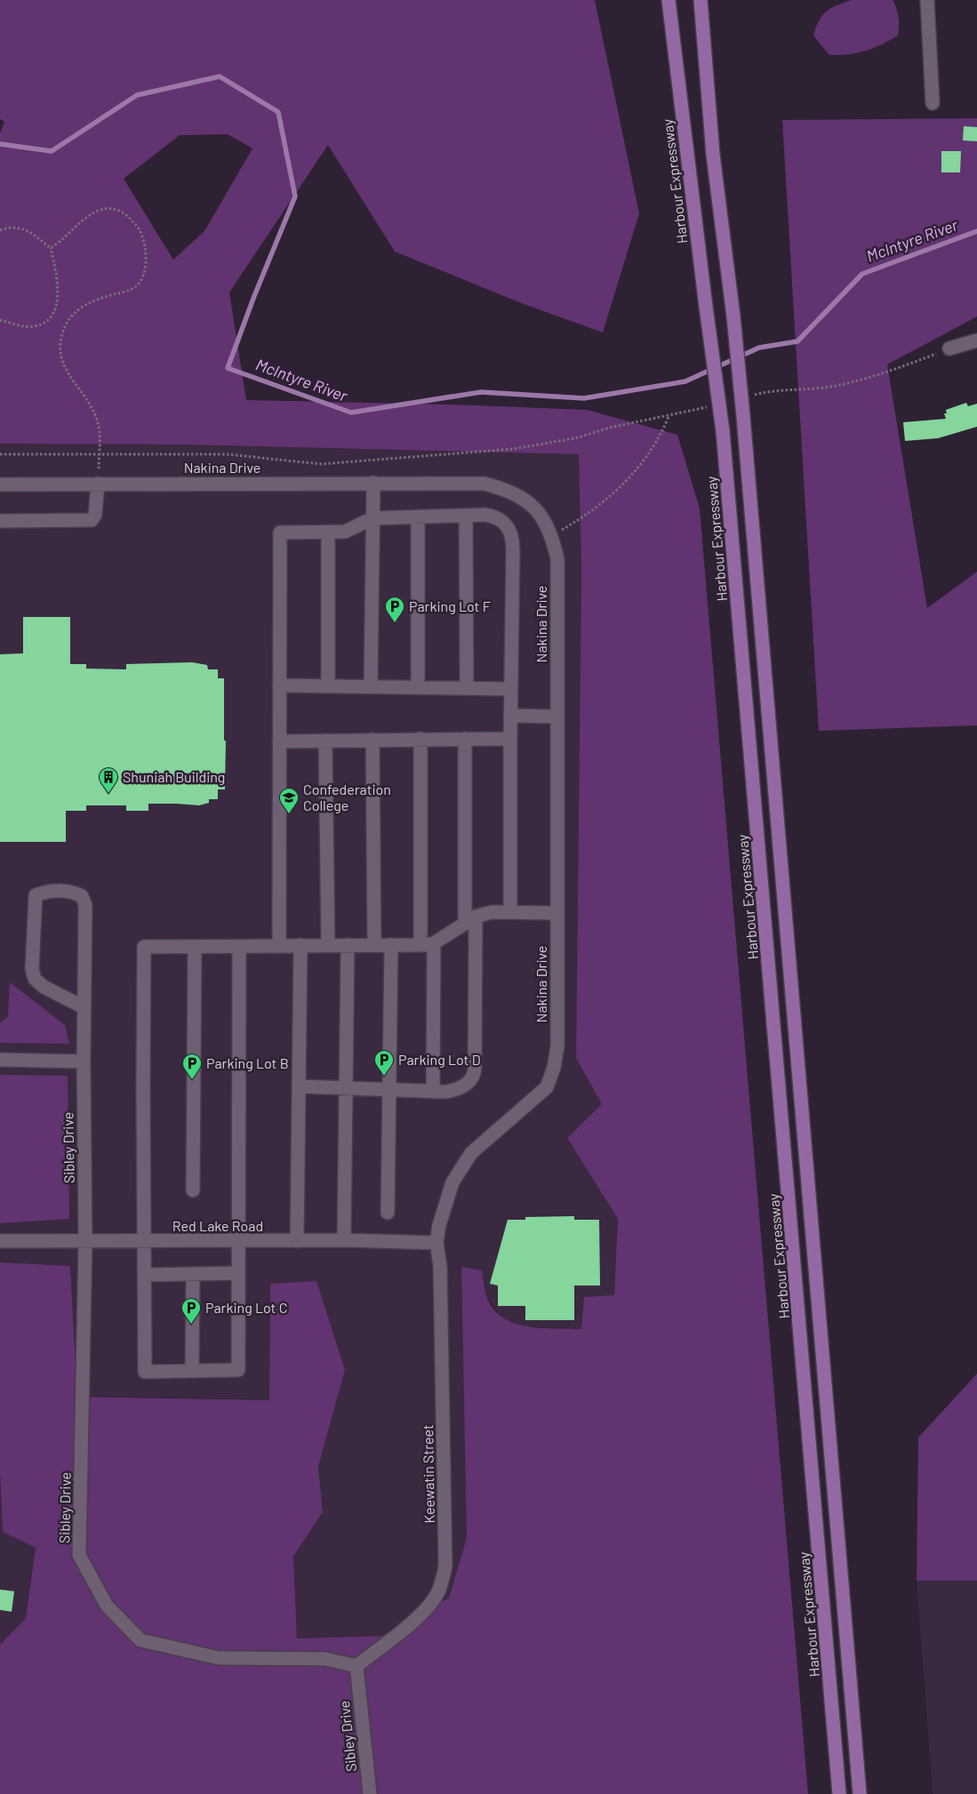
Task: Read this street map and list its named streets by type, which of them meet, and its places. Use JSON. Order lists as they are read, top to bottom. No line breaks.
{"streets":{"main road":["Harbour Expressway"],"street":["Nakina Drive","Sibley Drive","Red Lake Road","Keewatin Street"]},"crossings":[["Nakina Drive","Red Lake Road"],["Nakina Drive","Keewatin Street"],["Sibley Drive","Red Lake Road"],["Sibley Drive","Keewatin Street"],["Red Lake Road","Keewatin Street"]],"water":["McIntyre River"],"places":{"parking":["Parking Lot F","Parking Lot D","Parking Lot B","Parking Lot C"],"building":["Shuniah Building"],"school or university":["Confederation College"]}}
